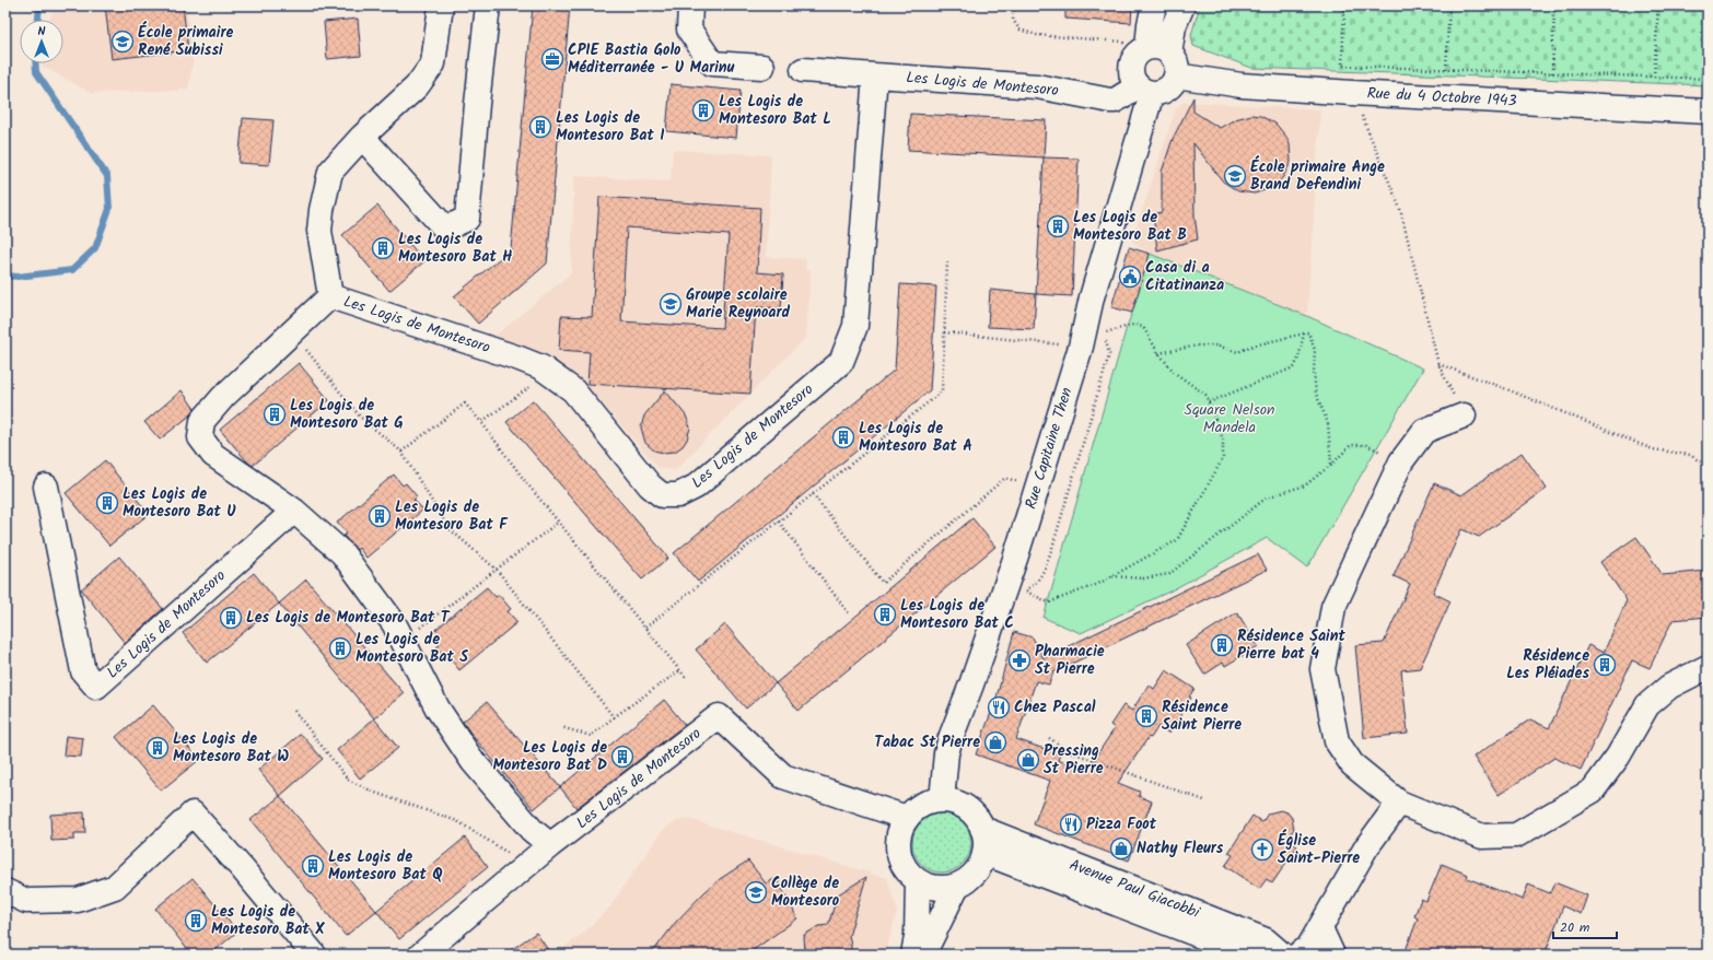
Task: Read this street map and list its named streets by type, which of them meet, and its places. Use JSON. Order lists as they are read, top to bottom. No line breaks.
{"streets":{"main road":["Les Logis de Montesoro","Rue du 4 Octobre 1943","Rue Capitaine Then","Avenue Paul Giacobbi"]},"crossings":[["Les Logis de Montesoro","Rue du 4 Octobre 1943"],["Les Logis de Montesoro","Rue Capitaine Then"],["Les Logis de Montesoro","Avenue Paul Giacobbi"],["Rue du 4 Octobre 1943","Rue Capitaine Then"],["Rue Capitaine Then","Avenue Paul Giacobbi"]],"parks":["Square Nelson Mandela"],"places":{"school or university":["École primaire René Subissi","École primaire Ange Brand Defendini","Groupe scolaire Marie Reynoard","Collège de Montesoro"],"office":["CPIE Bastia Golo Méditerranée - U Marinu"],"building":["Les Logis de Montesoro Bat L","Les Logis de Montesoro Bat I","Les Logis de Montesoro Bat B","Les Logis de Montesoro Bat H","Les Logis de Montesoro Bat G","Les Logis de Montesoro Bat A","Les Logis de Montesoro Bat U","Les Logis de Montesoro Bat F","Les Logis de Montesoro Bat C","Les Logis de Montesoro Bat T","Résidence Saint Pierre bat 4","Les Logis de Montesoro Bat S","Résidence Les Pléiades","Résidence Saint Pierre","Les Logis de Montesoro Bat W","Les Logis de Montesoro Bat D","Les Logis de Montesoro Bat Q","Les Logis de Montesoro Bat X"],"public building":["Casa di a Citatinanza"],"pharmacy":["Pharmacie St Pierre"],"restaurant":["Chez Pascal","Pizza Foot"],"shop":["Tabac St Pierre","Pressing St Pierre","Nathy Fleurs"],"church":["Église Saint-Pierre"]},"scale_bar":"20 m","north":"top"}
